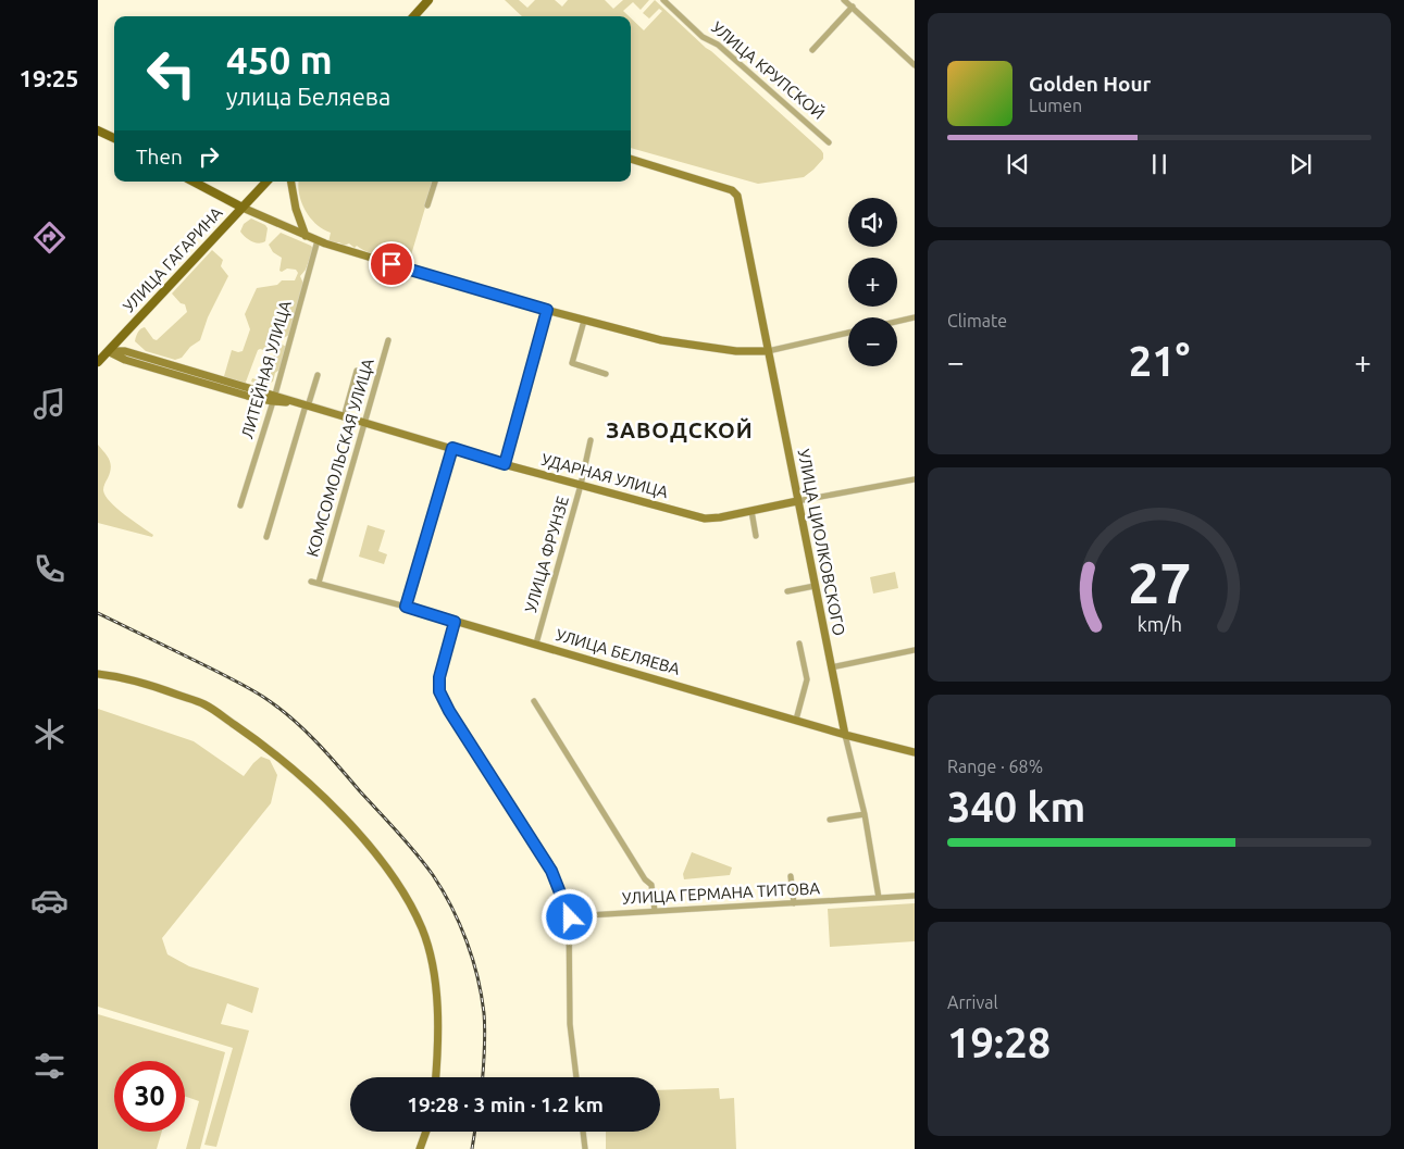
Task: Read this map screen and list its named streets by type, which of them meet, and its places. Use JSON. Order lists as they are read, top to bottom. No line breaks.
{"streets":{"main road":["УЛИЦА ГАГАРИНА","УДАРНАЯ УЛИЦА","УЛИЦА ЦИОЛКОВСКОГО","УЛИЦА БЕЛЯЕВА"],"street":["УЛИЦА КРУПСКОЙ","ЛИТЕЙНАЯ УЛИЦА","КОМСОМОЛЬСКАЯ УЛИЦА","УЛИЦА ФРУНЗЕ","УЛИЦА ГЕРМАНА ТИТОВА"]},"crossings":[["УЛИЦА ГАГАРИНА","УДАРНАЯ УЛИЦА"],["ЛИТЕЙНАЯ УЛИЦА","УДАРНАЯ УЛИЦА"],["КОМСОМОЛЬСКАЯ УЛИЦА","УДАРНАЯ УЛИЦА"],["КОМСОМОЛЬСКАЯ УЛИЦА","УЛИЦА БЕЛЯЕВА"],["УДАРНАЯ УЛИЦА","УЛИЦА ЦИОЛКОВСКОГО"],["УДАРНАЯ УЛИЦА","УЛИЦА ФРУНЗЕ"],["УЛИЦА ЦИОЛКОВСКОГО","УЛИЦА БЕЛЯЕВА"],["УЛИЦА ЦИОЛКОВСКОГО","УЛИЦА ГЕРМАНА ТИТОВА"],["УЛИЦА ФРУНЗЕ","УЛИЦА БЕЛЯЕВА"]],"districts":["ЗАВОДСКОЙ"],"page":{"tabs":"19:25","turn":["450 m","улица Беляева"],"song":["Golden Hour","Lumen"],"then":"Then","map_buttons":["+","−"],"tile":["Climate",["Range · 68%","340 km"],["Arrival","19:28"]],"heat":["−","21°","+"],"limit":"30","trip":"19:28 · 3 min · 1.2 km","gauge":["27","km/h"]}}
